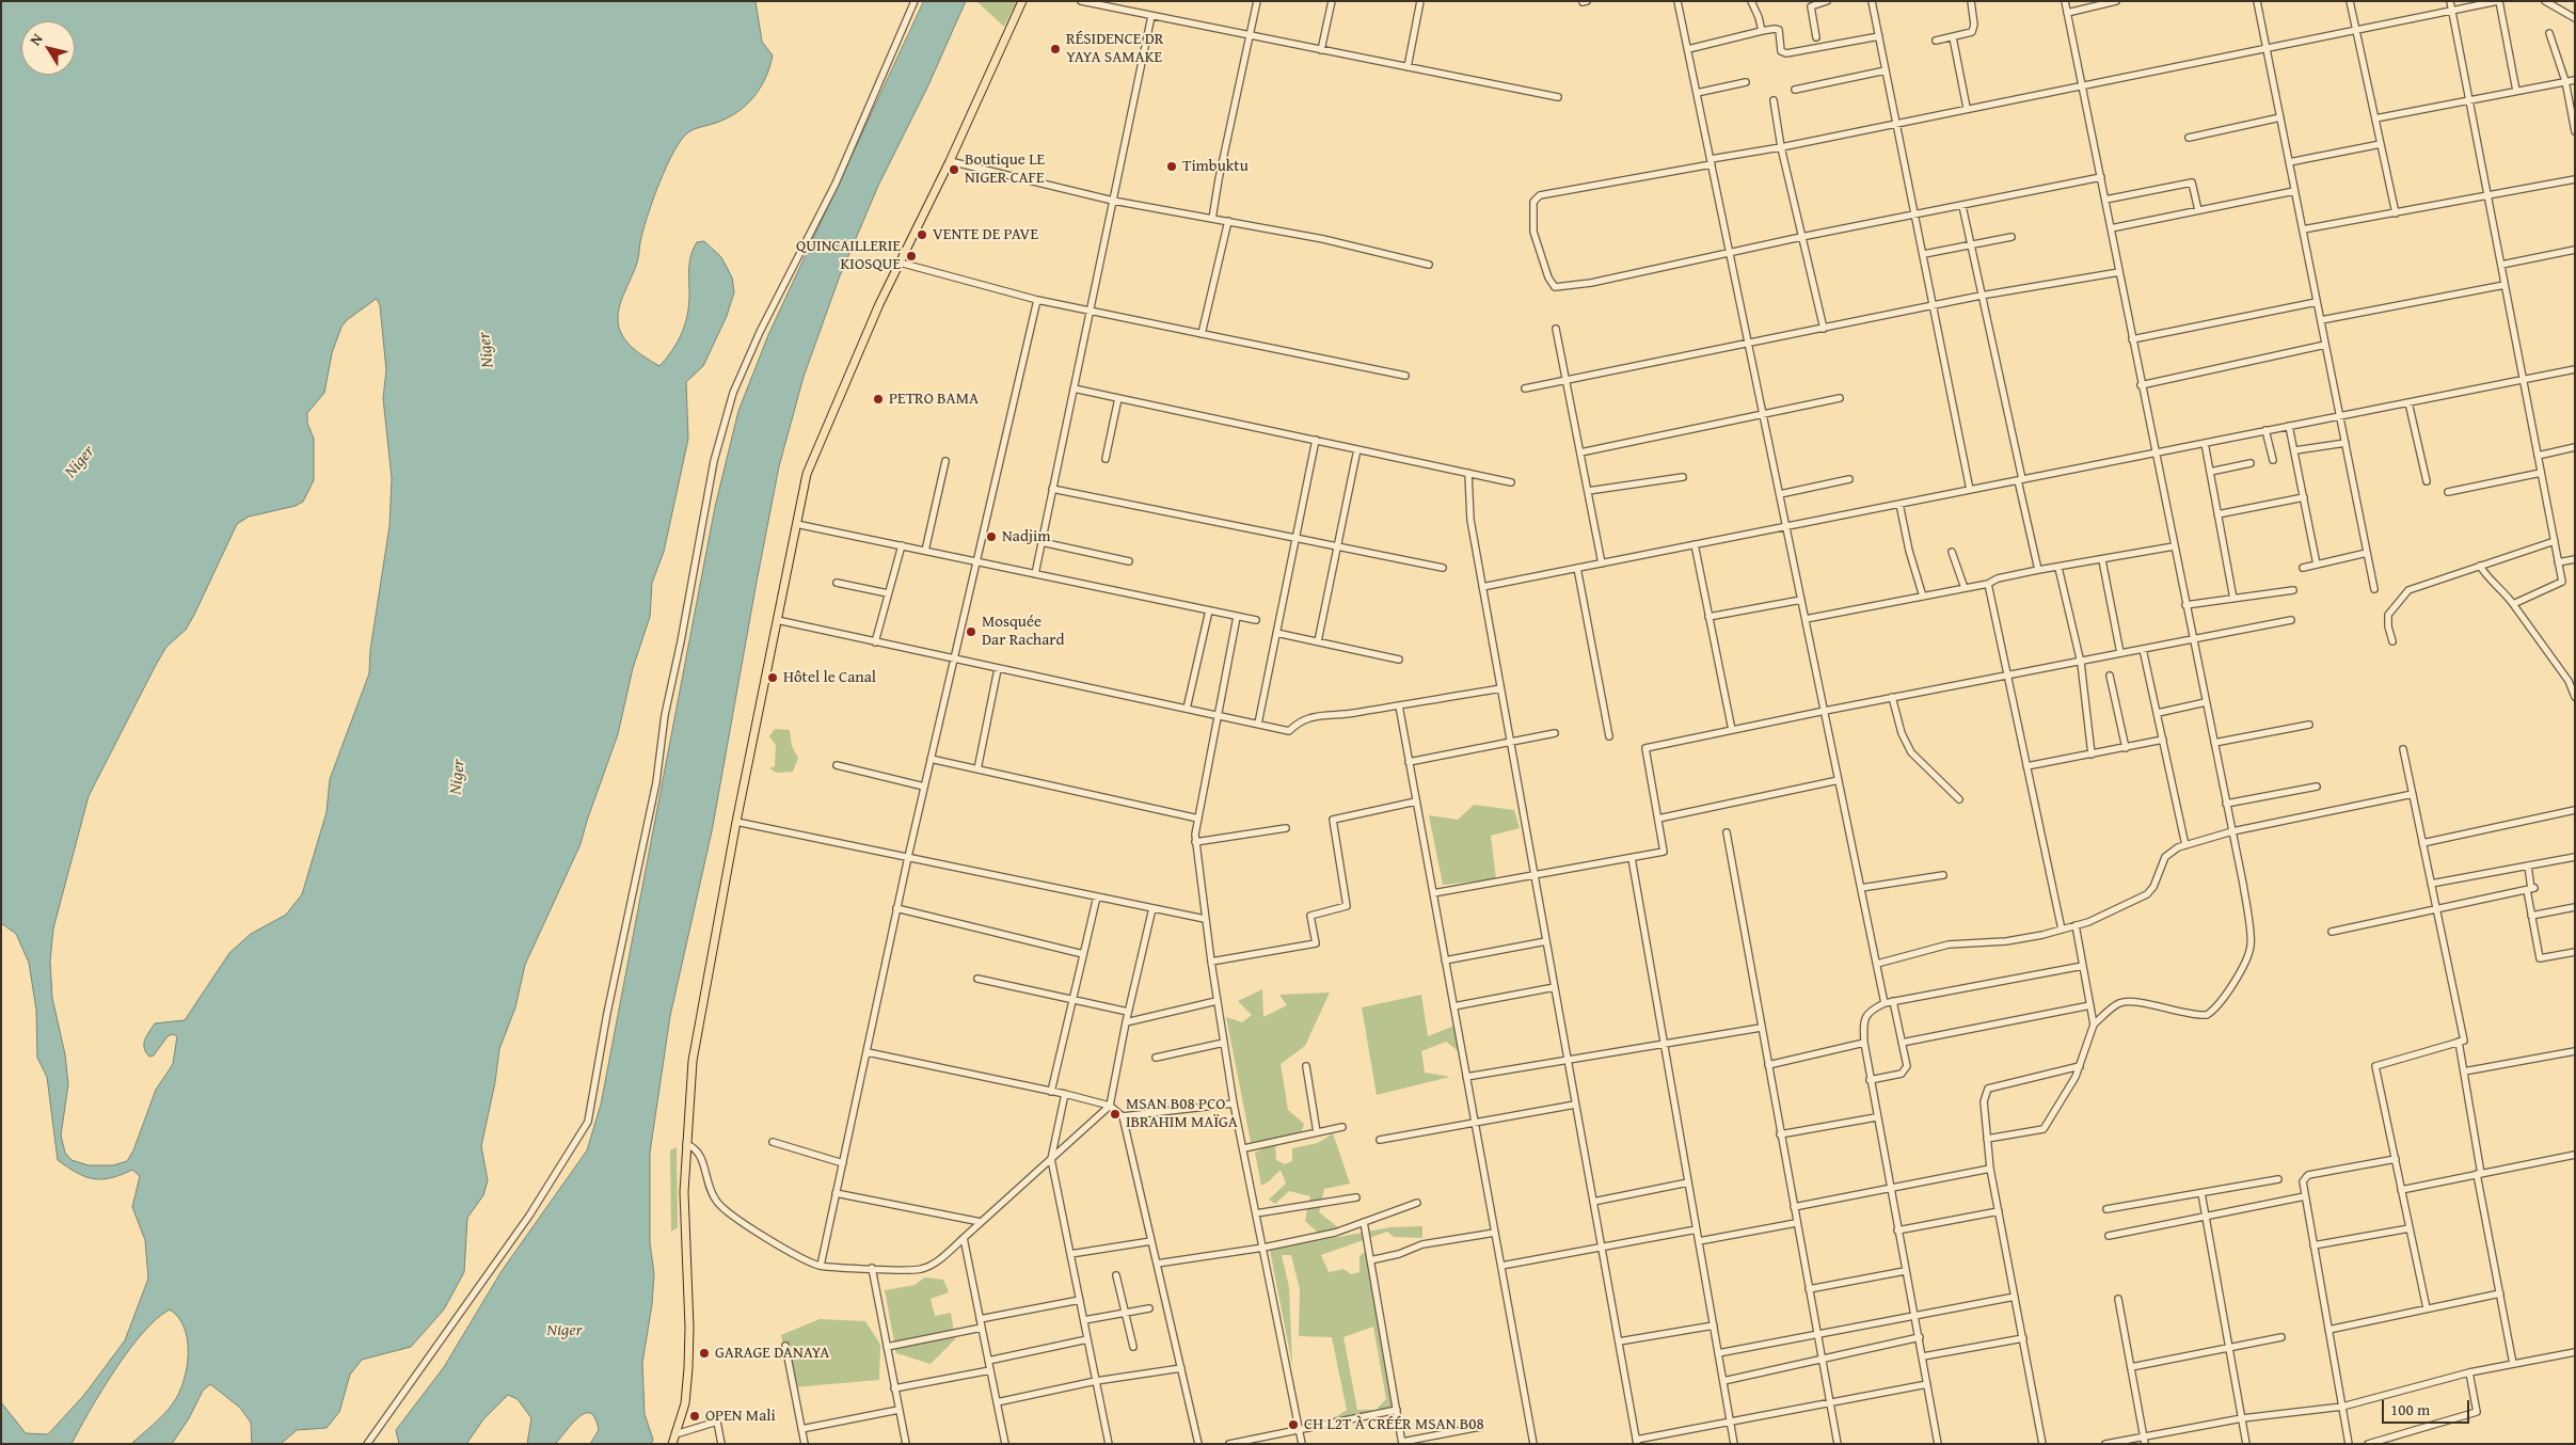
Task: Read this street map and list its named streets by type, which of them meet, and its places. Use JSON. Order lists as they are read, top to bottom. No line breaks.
{"water":["Niger"],"places":["RÉSIDENCE DR YAYA SAMAKE","Timbuktu","Boutique LE NIGER CAFE","VENTE DE PAVE","QUINCAILLERIE KIOSQUE","PETRO BAMA","Nadjim","Mosquée Dar Rachard","Hôtel le Canal","MSAN B08 PCO IBRAHIM MAÏGA","GARAGE DANAYA","OPEN Mali","CH L2T À CRÉÉR MSAN B08"],"scale_bar":"100 m","north":"top left"}
